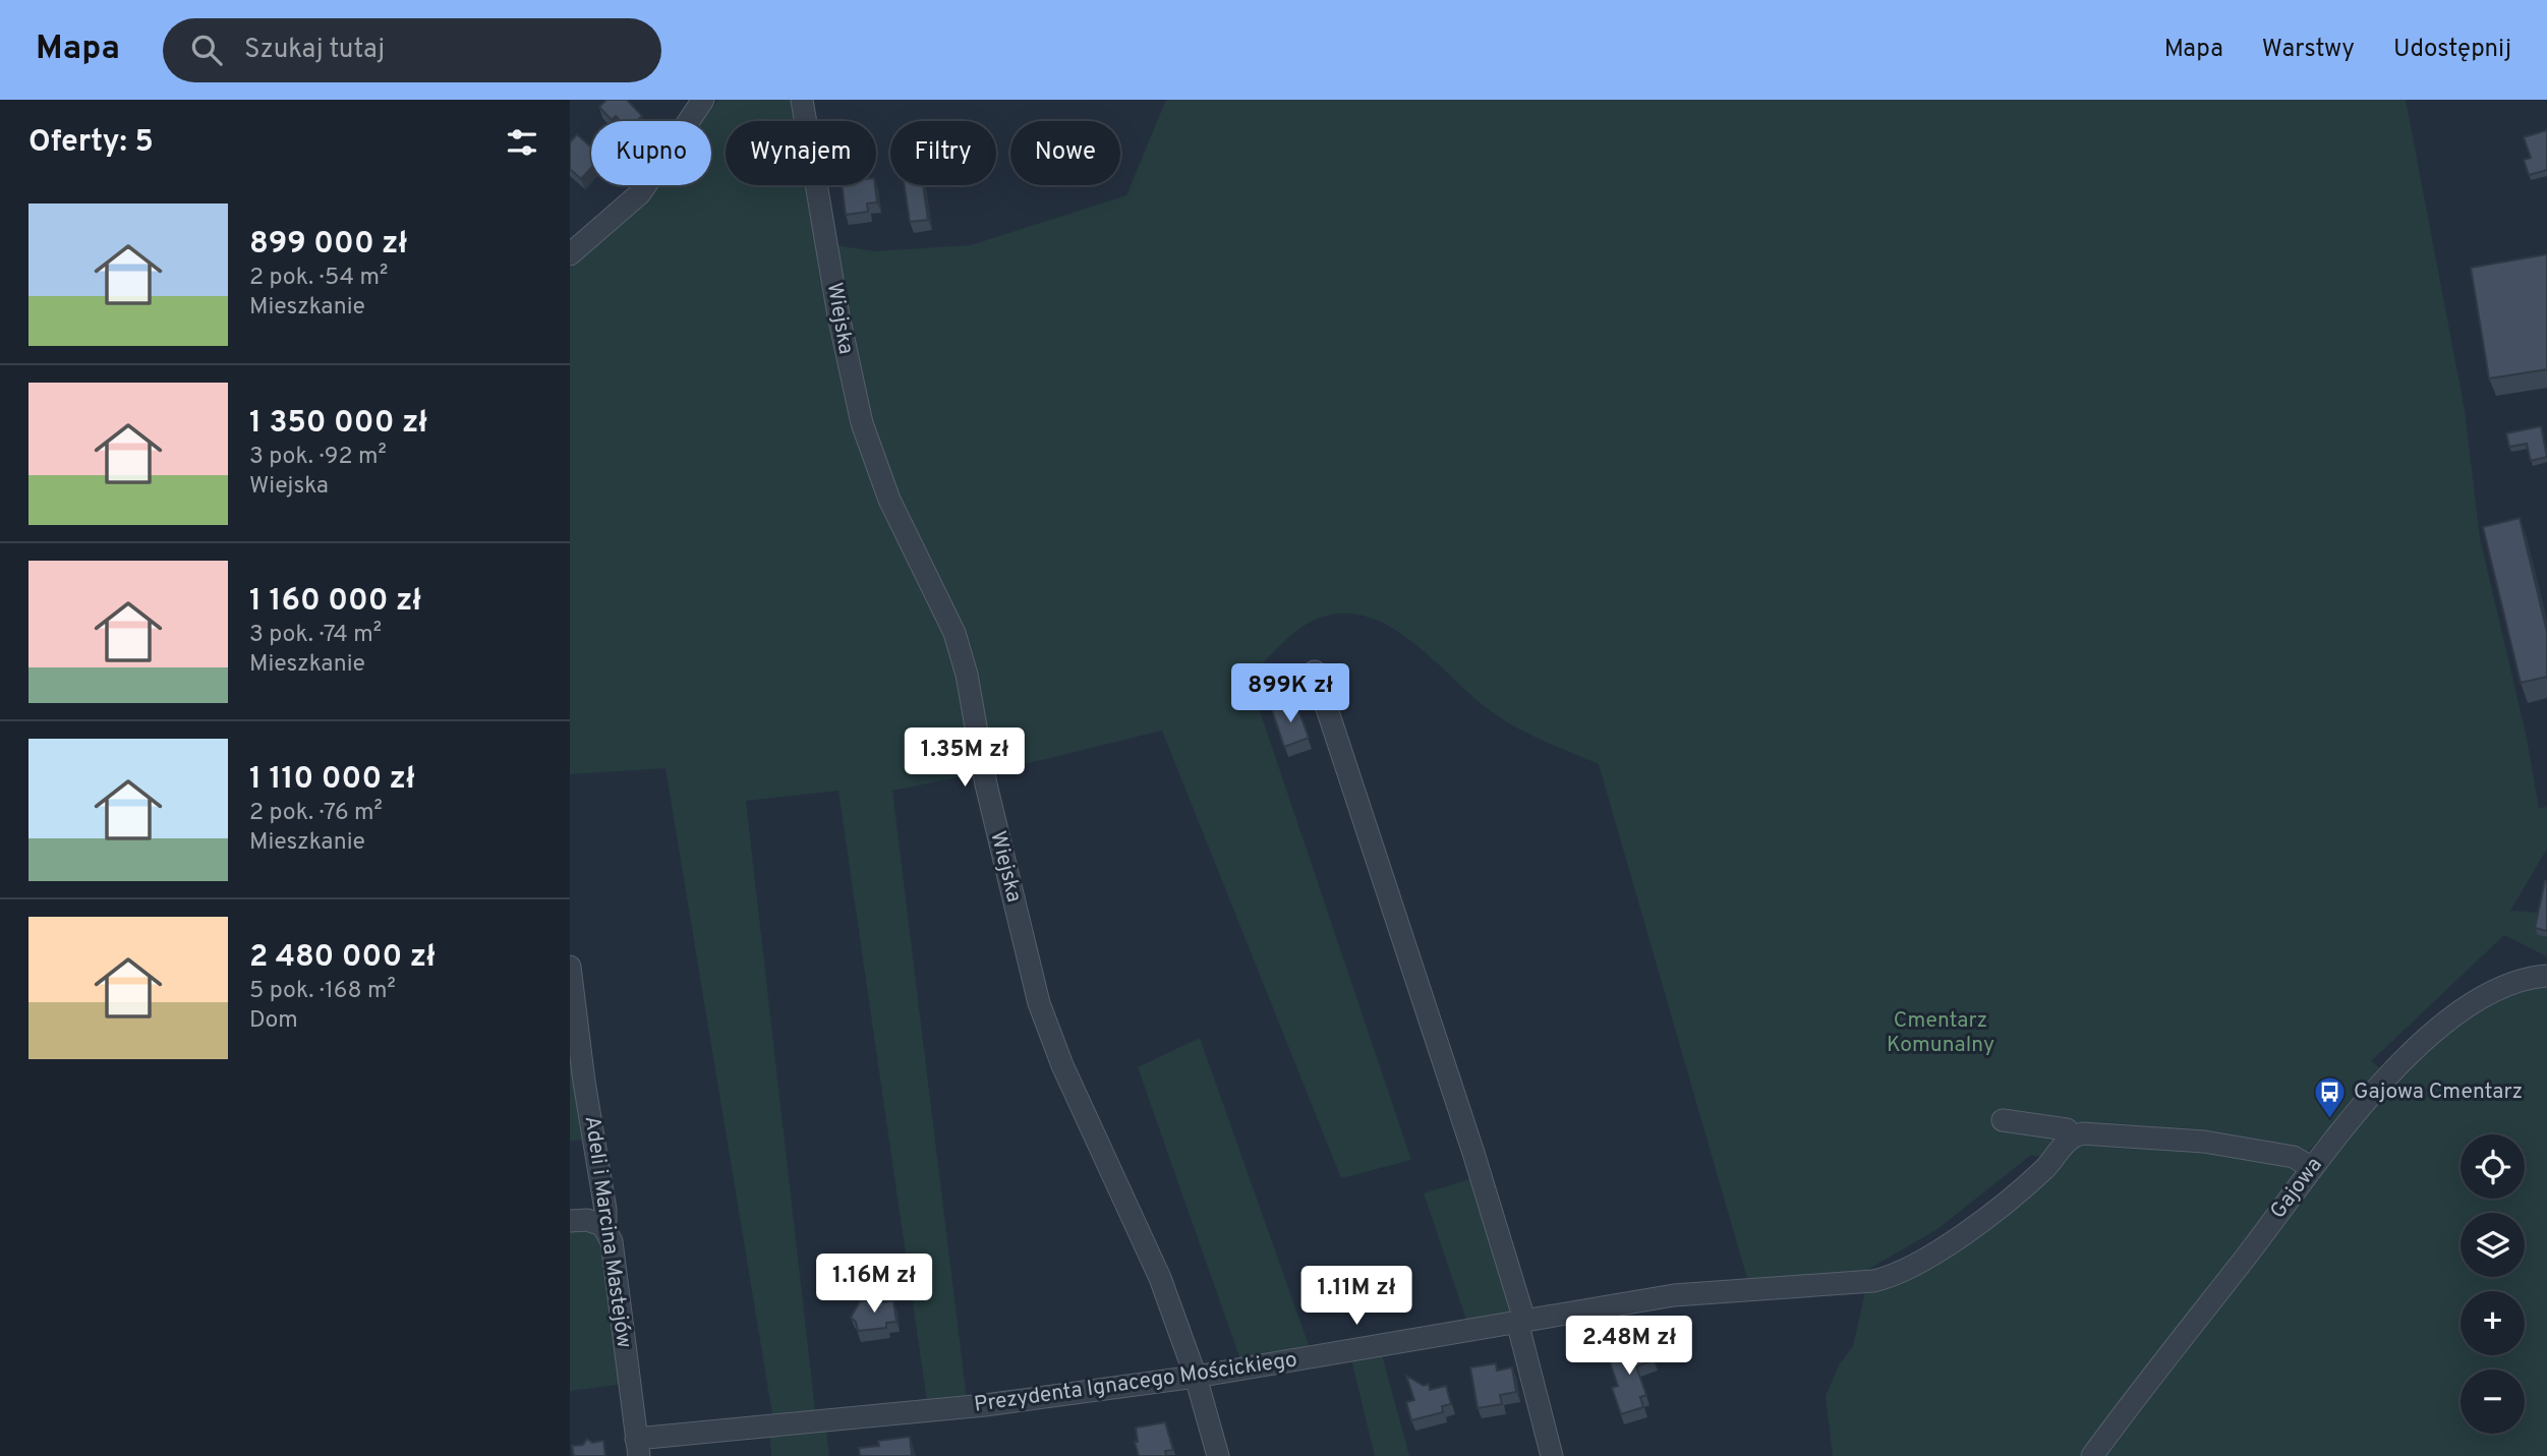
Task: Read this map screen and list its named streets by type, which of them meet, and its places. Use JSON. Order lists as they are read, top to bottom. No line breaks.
{"streets":{"street":["Wiejska","Gajowa","Adeli i Marcina Mastejów","Prezydenta Ignacego Mościckiego"]},"crossings":[["Wiejska","Prezydenta Ignacego Mościckiego"],["Adeli i Marcina Mastejów","Prezydenta Ignacego Mościckiego"]],"parks":["Cmentarz Komunalny"],"places":{"bus stop":["Gajowa Cmentarz"]},"page":{"header":"Mapa","search":"Szukaj tutaj","nav":["Mapa","Warstwy","Udostępnij"],"heading":"Oferty: 5","chip":["Kupno","Wynajem","Filtry","Nowe"],"list":[{"name":"899 000 zł","note":"2 pok. · 54 m² · Mieszkanie"},{"name":"1 350 000 zł","note":"3 pok. · 92 m² · Wiejska"},{"name":"1 160 000 zł","note":"3 pok. · 74 m² · Mieszkanie"},{"name":"1 110 000 zł","note":"2 pok. · 76 m² · Mieszkanie"},{"name":"2 480 000 zł","note":"5 pok. · 168 m² · Dom"}],"price":["899K zł","1.35M zł","1.16M zł","1.11M zł","2.48M zł"],"map_buttons":["+","−"]}}
